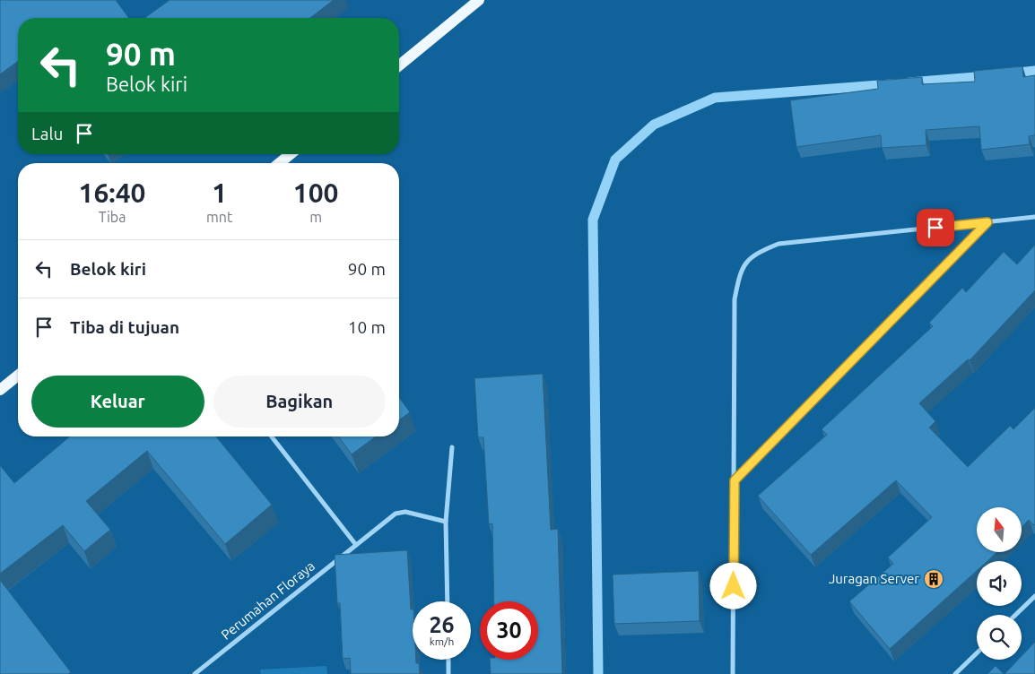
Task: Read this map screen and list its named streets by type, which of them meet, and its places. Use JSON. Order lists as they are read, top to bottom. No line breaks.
{"streets":{"street":["Perumahan Floraya"]},"places":{"building":["Juragan Server"]},"north":"top","page":{"turn":["90 m","Belok kiri"],"then":"Lalu","eta":["16:40","Tiba","1","mnt","100","m"],"list":[{"name":"Belok kiri","value":"90 m"},{"name":"Tiba di tujuan","value":"10 m"}],"buttons":["Keluar","Bagikan"],"speed":"26 km/h","limit":"30"}}
